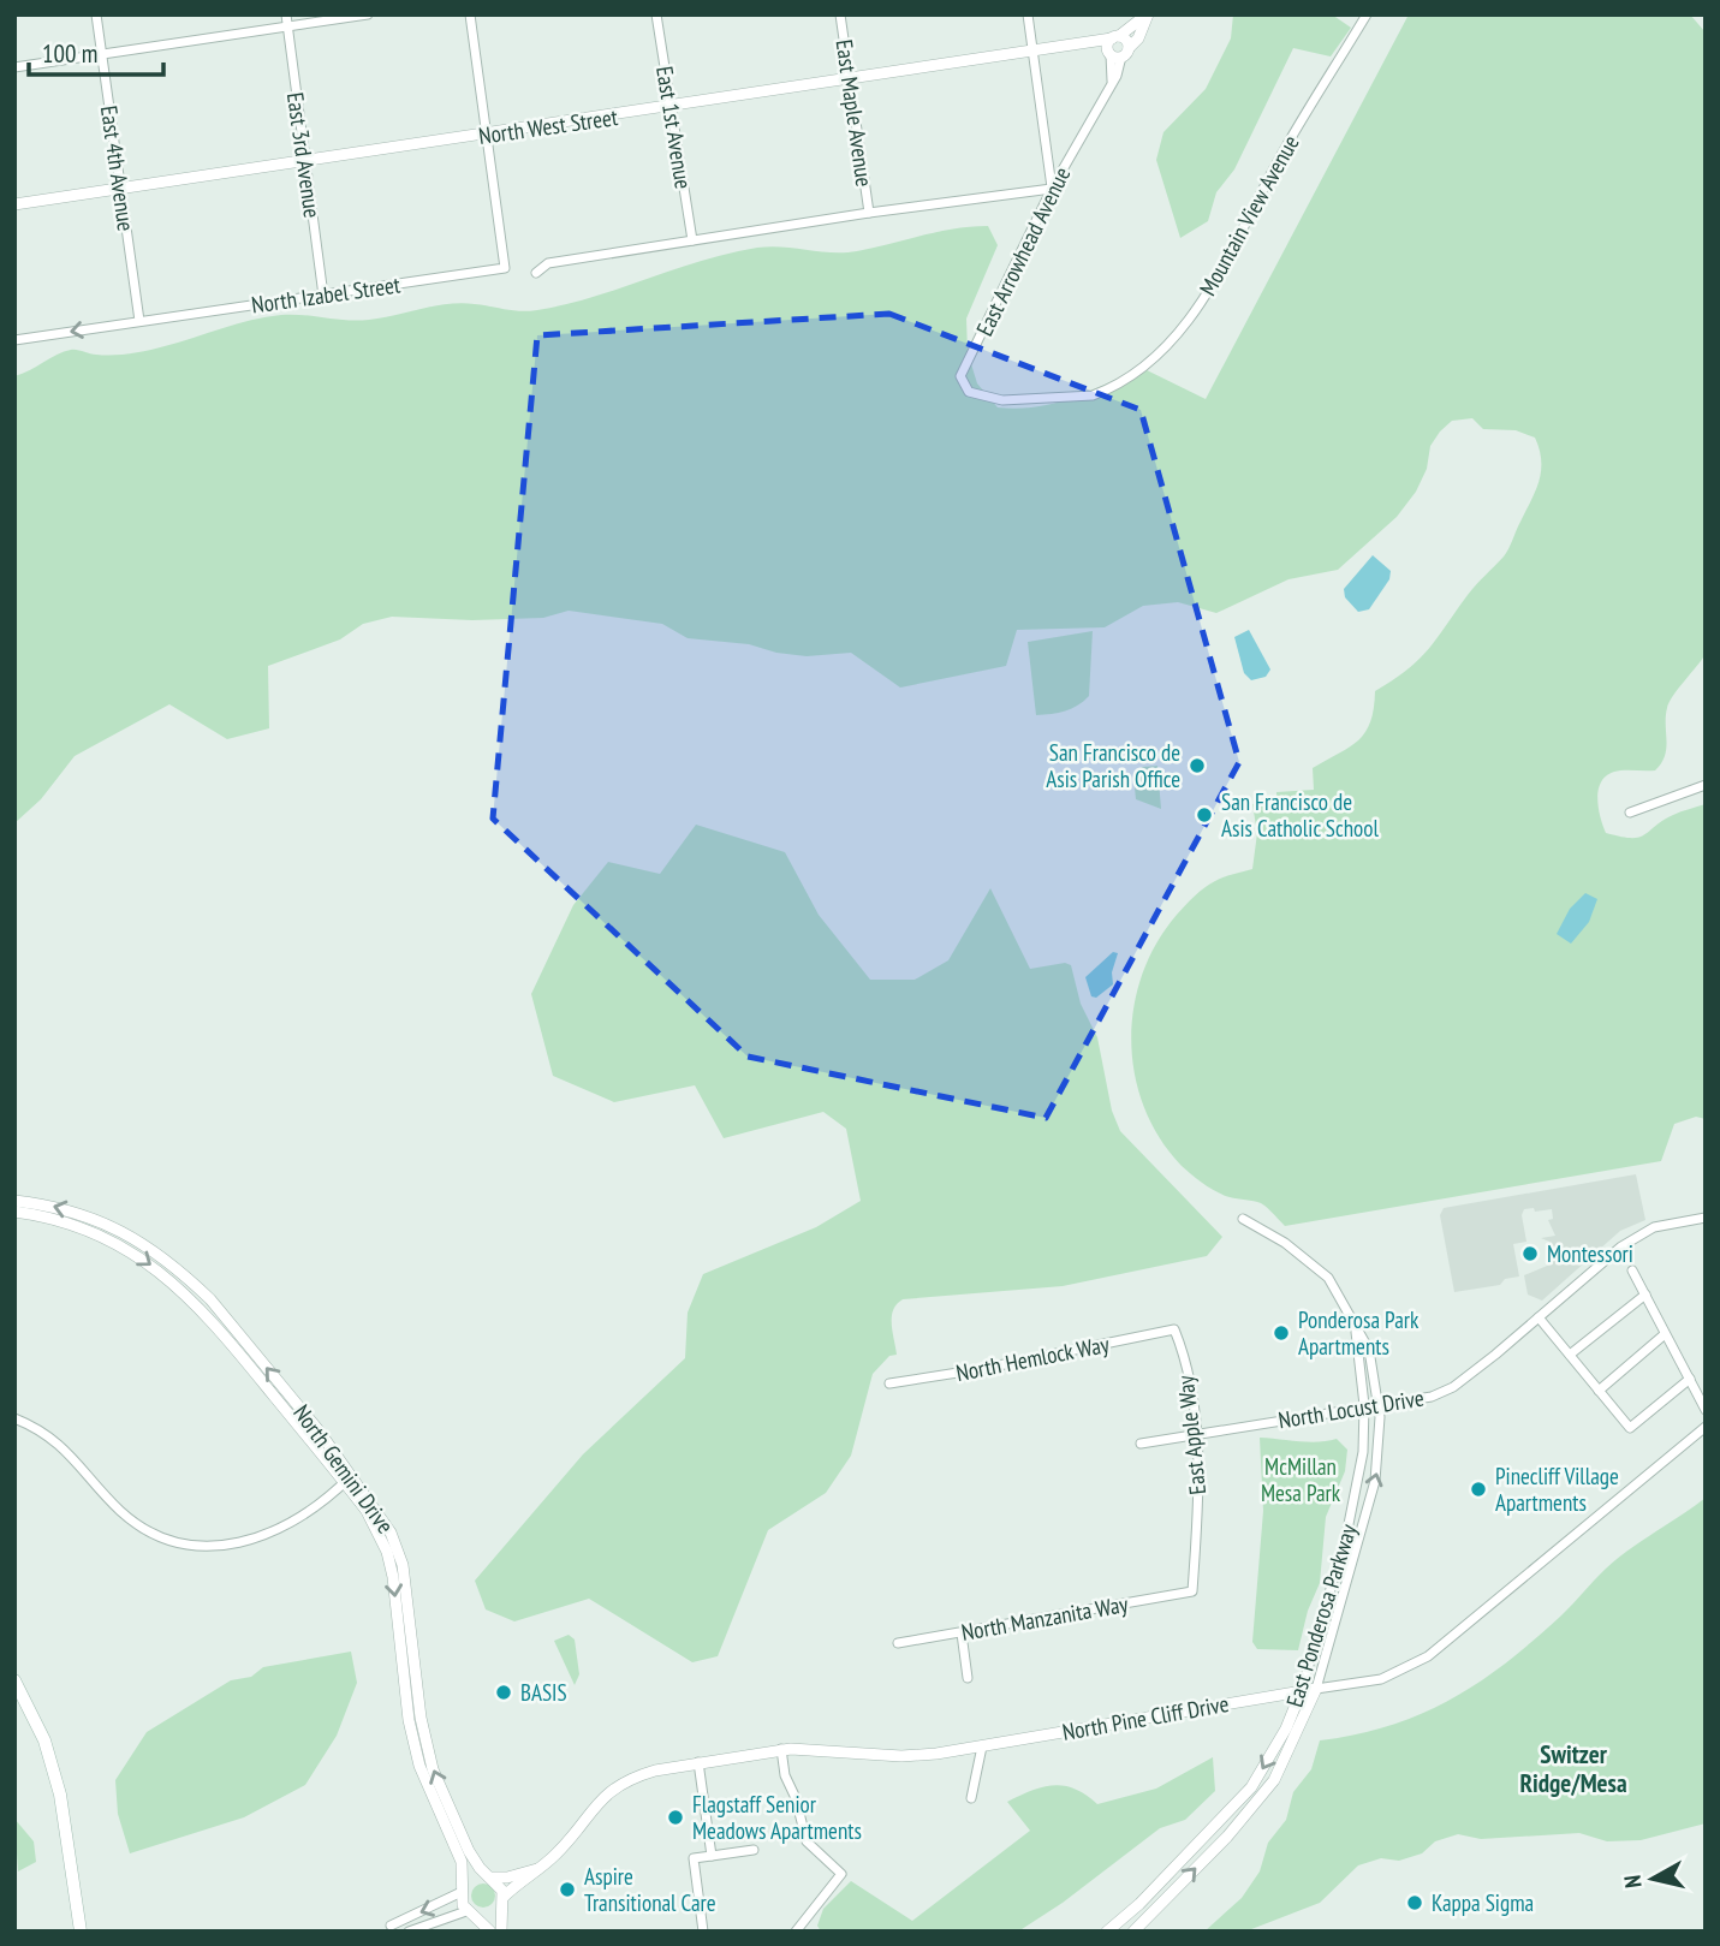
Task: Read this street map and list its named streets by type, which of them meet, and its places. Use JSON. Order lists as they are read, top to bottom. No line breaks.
{"streets":{"street":["East Maple Avenue","North West Street","East 1st Avenue","East 3rd Avenue","East 4th Avenue","Mountain View Avenue","East Arrowhead Avenue","North Izabel Street","North Hemlock Way","North Locust Drive","East Apple Way","North Gemini Drive","East Ponderosa Parkway","North Manzanita Way","North Pine Cliff Drive"]},"crossings":[["East Maple Avenue","North West Street"],["North West Street","East 1st Avenue"],["North West Street","East 3rd Avenue"],["North West Street","East 4th Avenue"],["North West Street","East Arrowhead Avenue"],["North West Street","North Izabel Street"],["East 3rd Avenue","North Izabel Street"],["East 4th Avenue","North Izabel Street"],["Mountain View Avenue","East Arrowhead Avenue"],["North Hemlock Way","East Apple Way"],["North Locust Drive","East Apple Way"],["North Locust Drive","East Ponderosa Parkway"],["East Apple Way","North Manzanita Way"],["North Gemini Drive","North Pine Cliff Drive"],["East Ponderosa Parkway","North Pine Cliff Drive"]],"districts":["Switzer Ridge/Mesa"],"parks":["McMillan Mesa Park"],"places":["San Francisco de Asis Parish Office","San Francisco de Asis Catholic School","Montessori","Ponderosa Park Apartments","Pinecliff Village Apartments","BASIS","Flagstaff Senior Meadows Apartments","Aspire Transitional Care","Kappa Sigma"],"scale_bar":"100 m","north":"left"}
